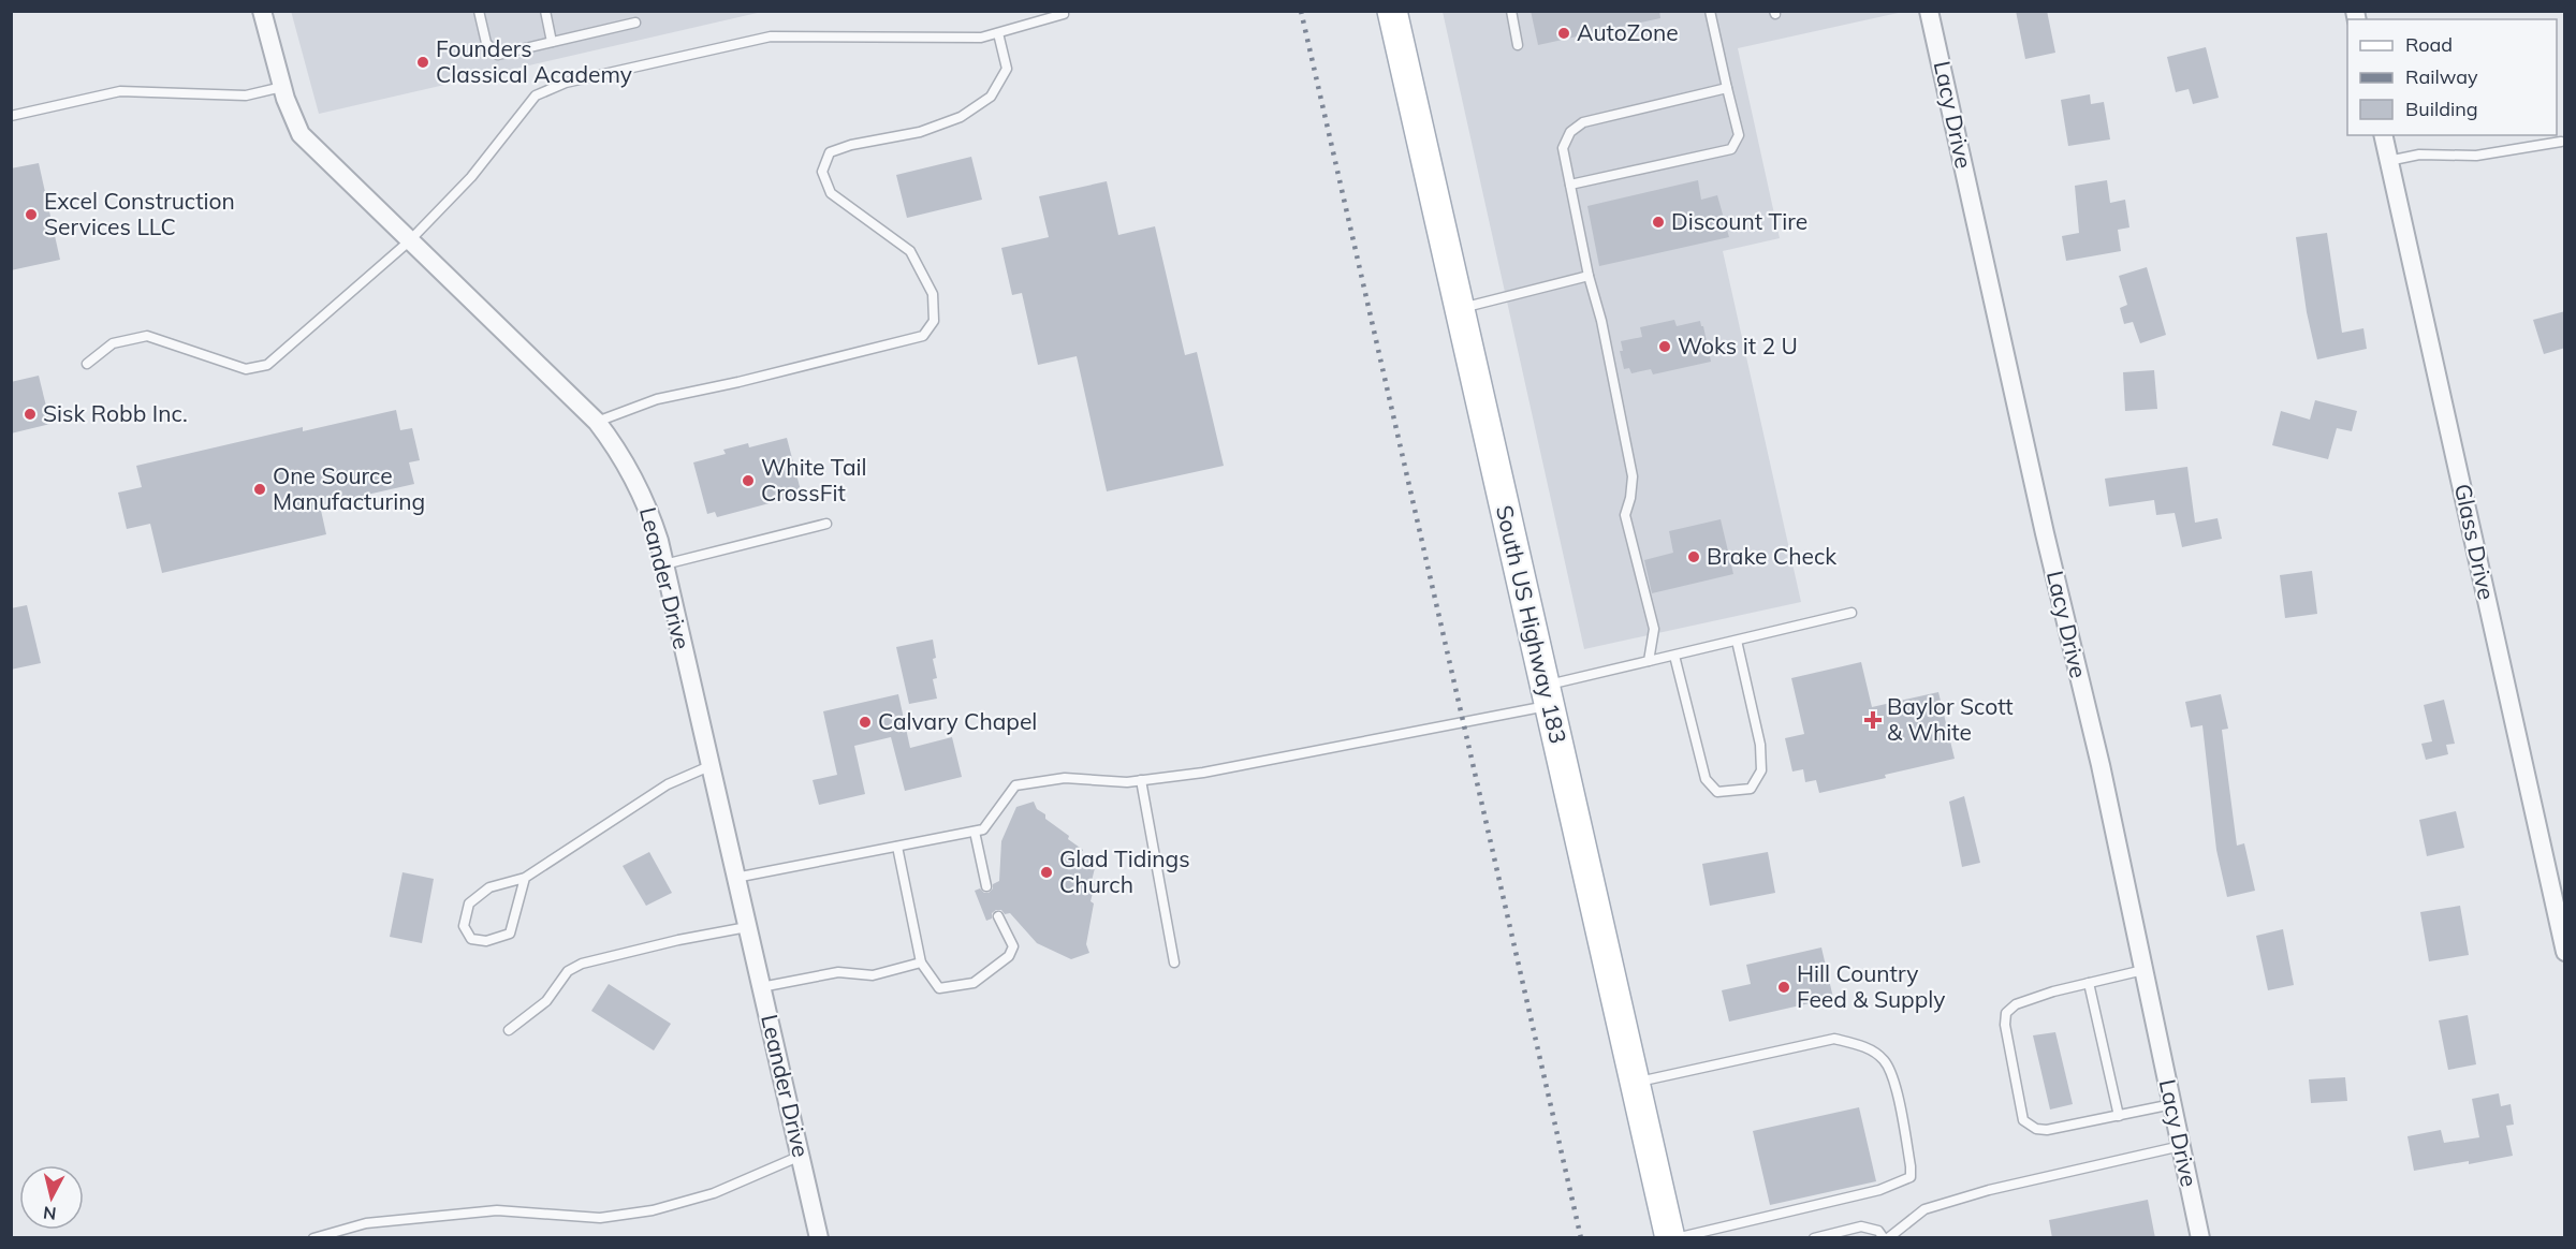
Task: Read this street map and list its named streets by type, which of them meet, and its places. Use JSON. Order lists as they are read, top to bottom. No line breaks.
{"streets":{"main road":["South US Highway 183"],"street":["Lacy Drive","Glass Drive","Leander Drive"]},"places":{"other":["AutoZone","Founders Classical Academy","Excel Construction Services LLC","Discount Tire","Woks it 2 U","Sisk Robb Inc.","White Tail CrossFit","One Source Manufacturing","Brake Check","Calvary Chapel","Glad Tidings Church","Hill Country Feed & Supply"],"health":["Baylor Scott & White"]},"legend":["Road","Railway","Building"],"north":"bottom"}
